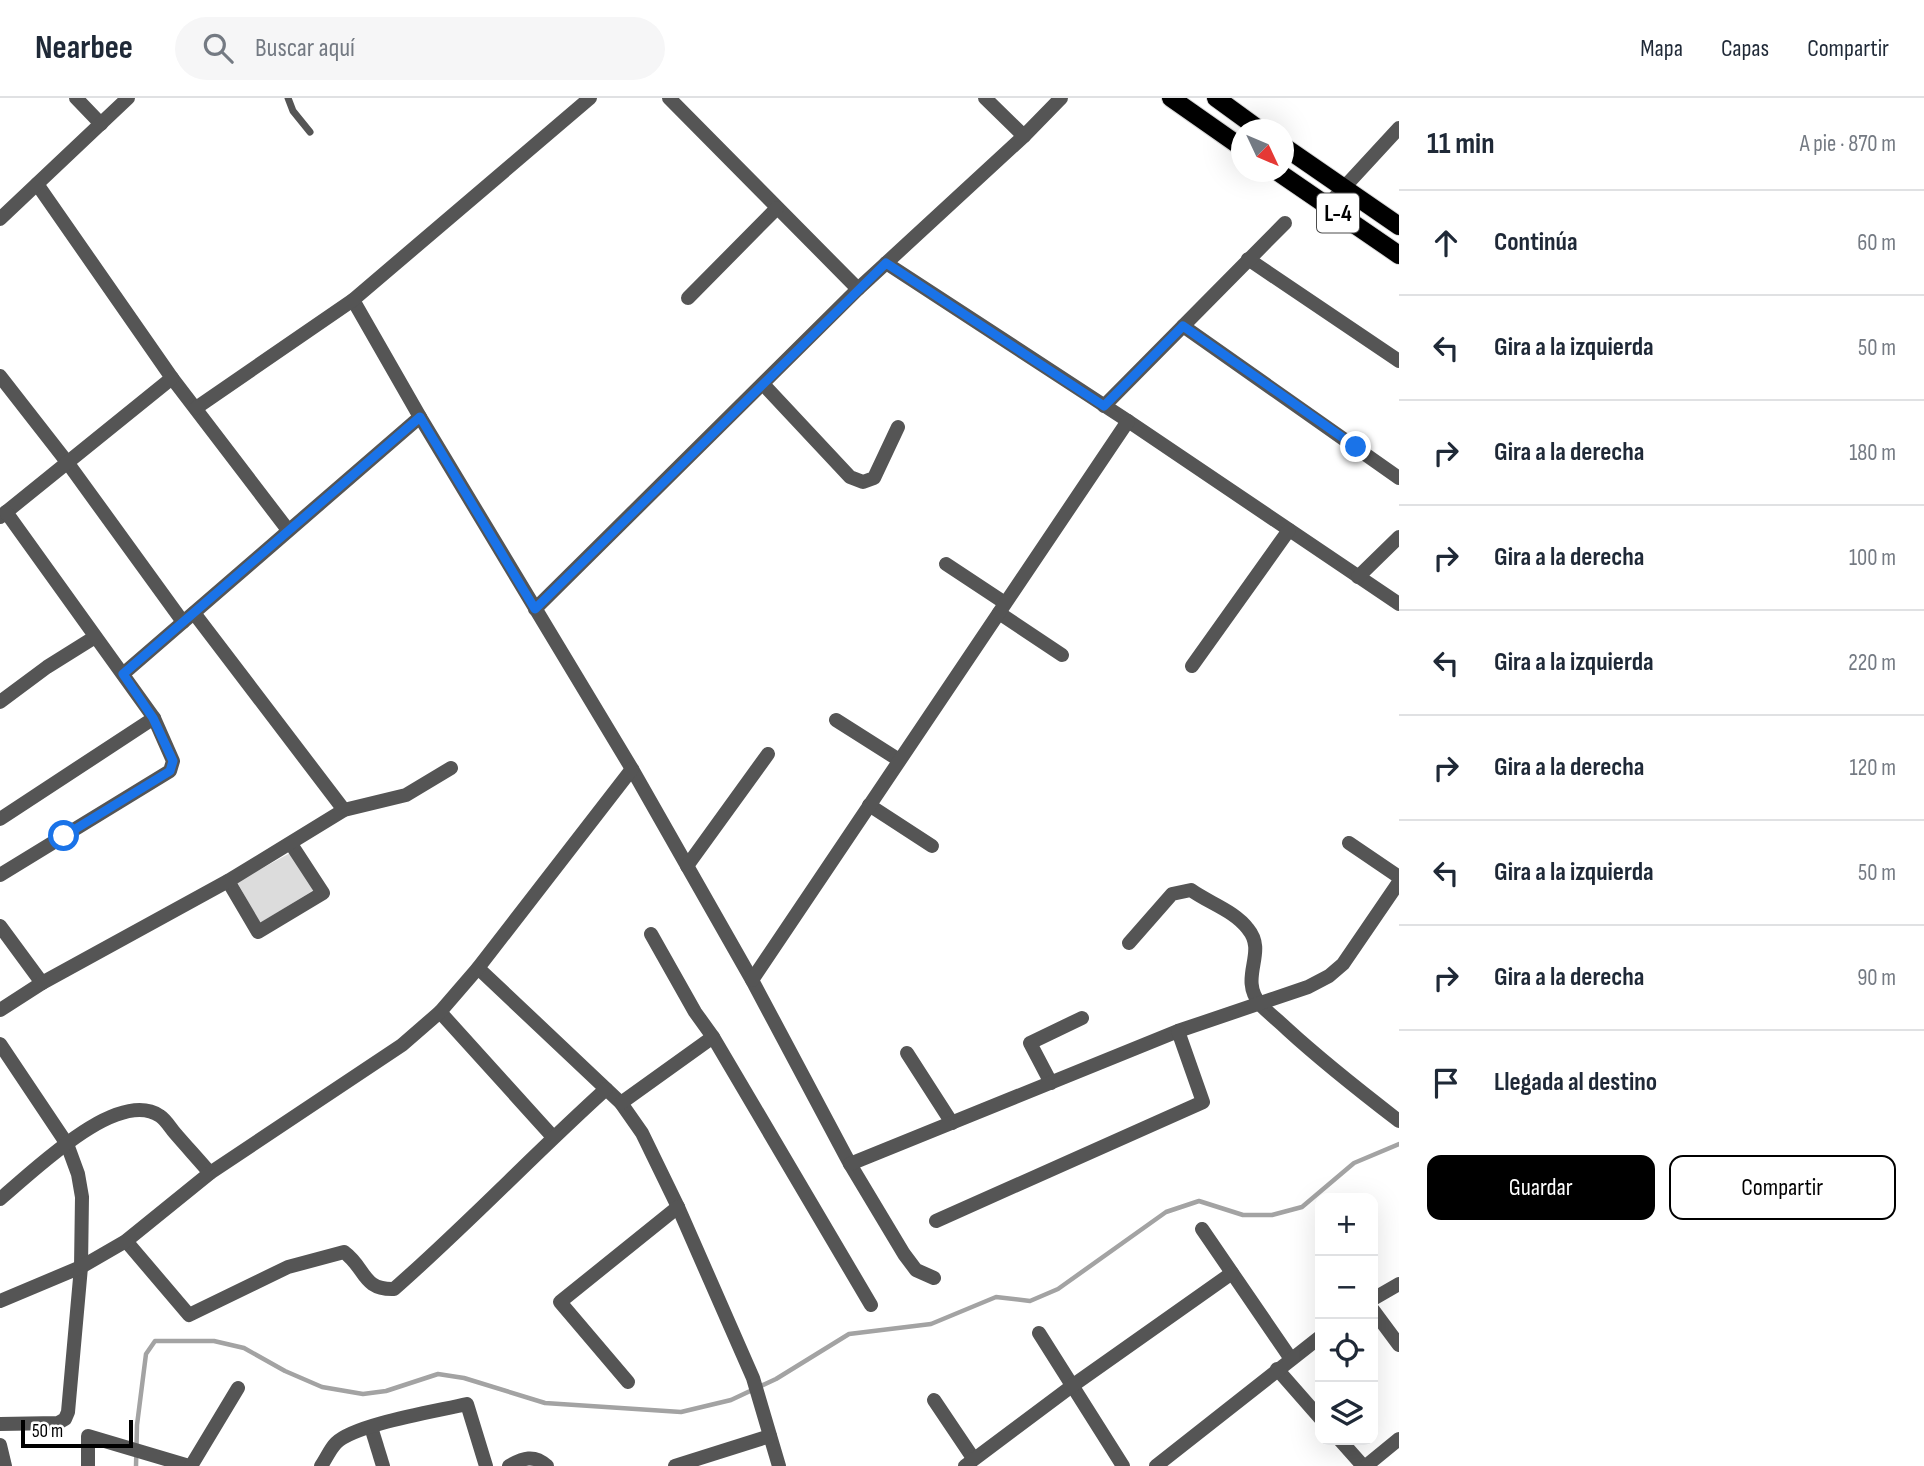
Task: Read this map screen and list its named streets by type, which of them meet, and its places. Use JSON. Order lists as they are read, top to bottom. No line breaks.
{"streets":{"main road":["L-4"]},"scale_bar":"50 m","north":"bottom right","page":{"header":"Nearbee","search":"Buscar aquí","nav":["Mapa","Capas","Compartir"],"heading":["11 min","A pie · 870 m"],"list":[["Continúa","60 m"],["Gira a la izquierda","50 m"],["Gira a la derecha","180 m"],["Gira a la derecha","100 m"],["Gira a la izquierda","220 m"],["Gira a la derecha","120 m"],["Gira a la izquierda","50 m"],["Gira a la derecha","90 m"],"Llegada al destino"],"buttons":["Guardar","Compartir"],"map_buttons":["+","−"],"scale":"50 m"}}
